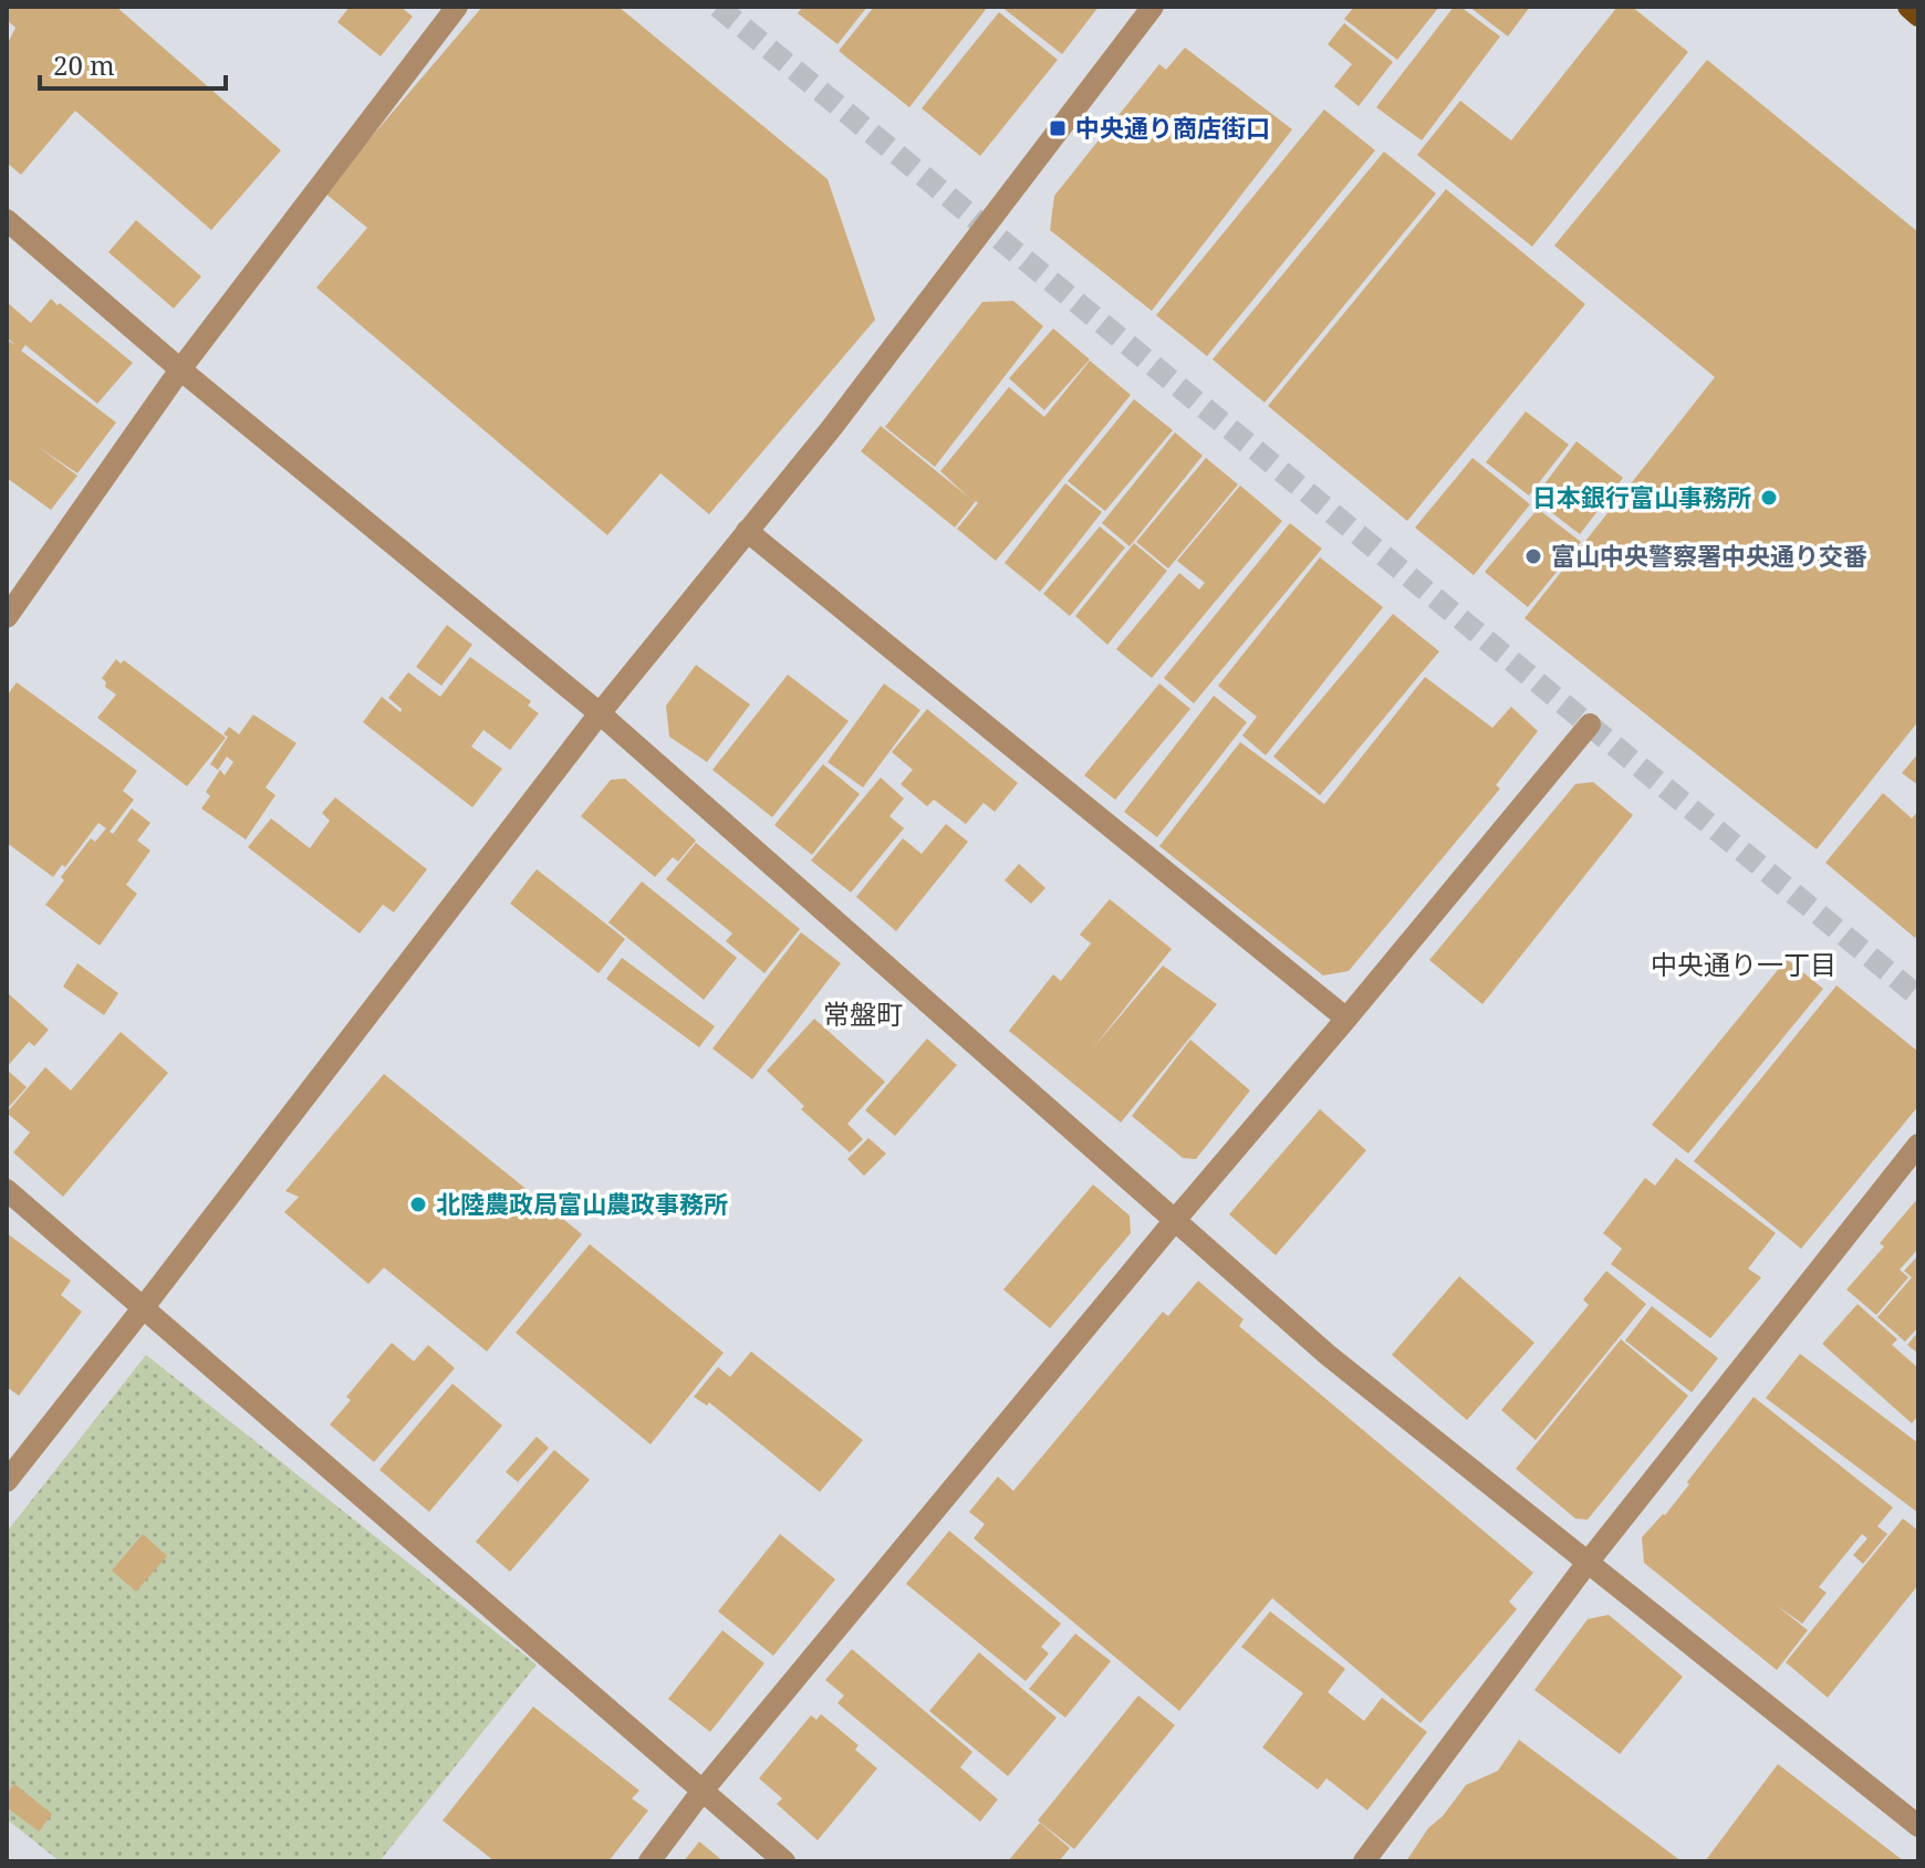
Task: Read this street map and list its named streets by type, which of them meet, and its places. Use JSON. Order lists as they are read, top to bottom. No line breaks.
{"districts":["中央通り一丁目","常盤町"],"places":{"transit":["中央通り商店街口"],"other":["日本銀行富山事務所","富山中央警察署中央通り交番","北陸農政局富山農政事務所"]},"scale_bar":"20 m"}
